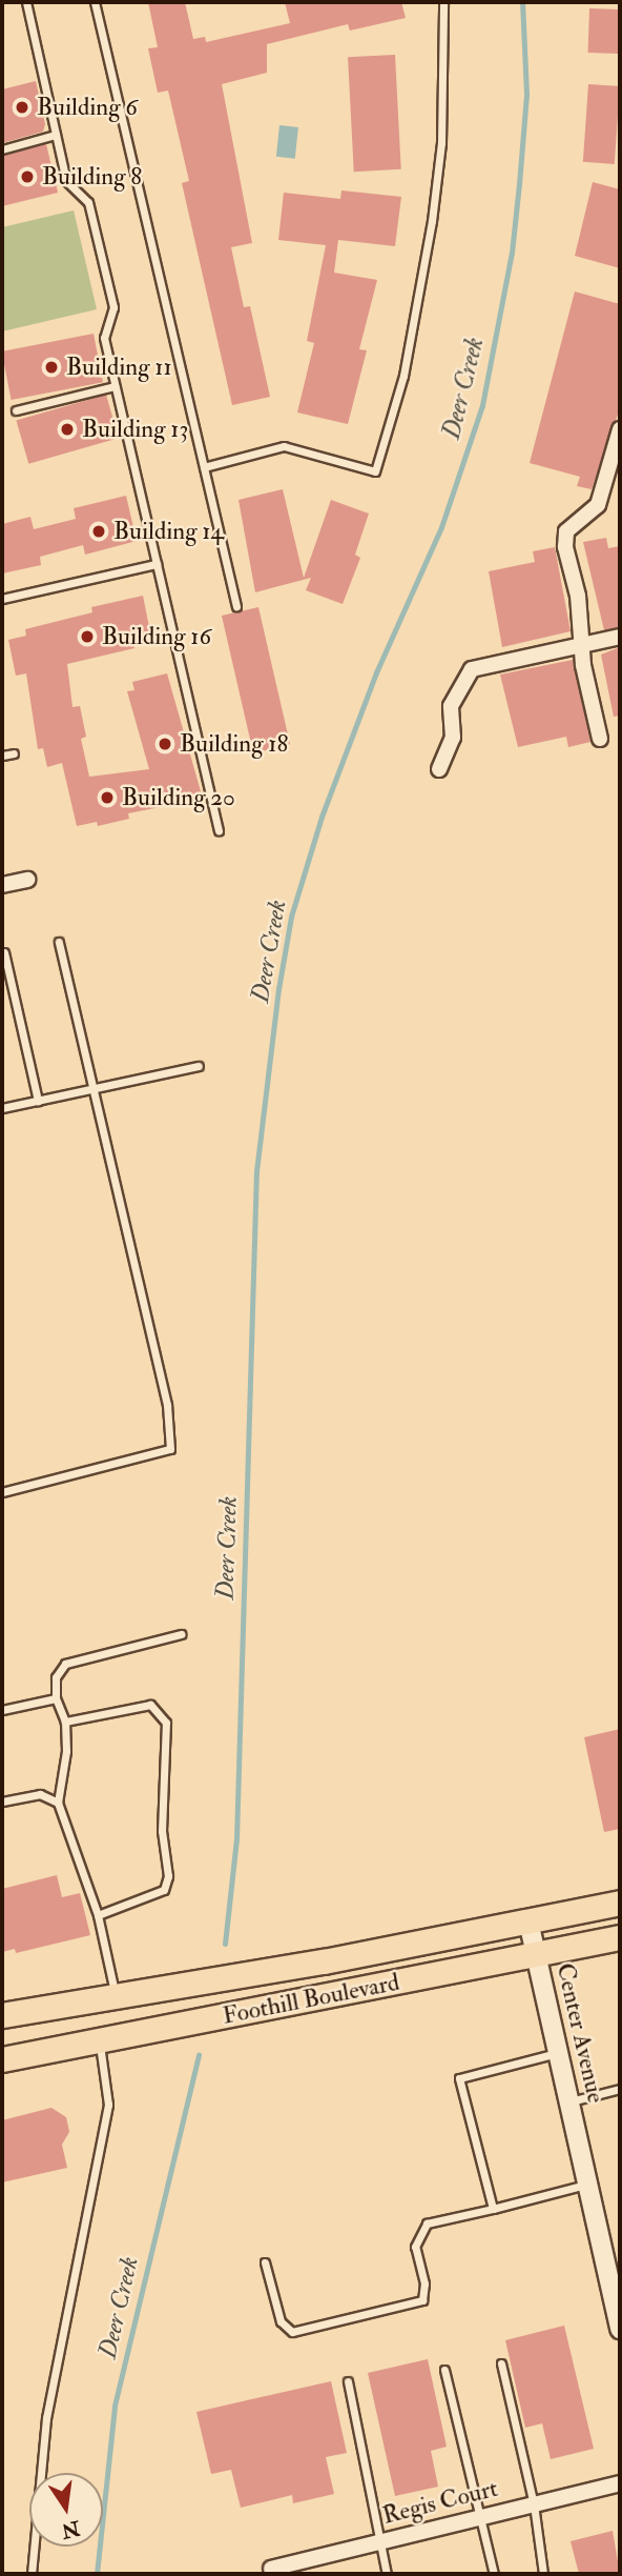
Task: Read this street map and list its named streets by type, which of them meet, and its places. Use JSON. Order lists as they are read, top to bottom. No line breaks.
{"streets":{"main road":["Foothill Boulevard"],"street":["Center Avenue","Regis Court"]},"crossings":[["Foothill Boulevard","Center Avenue"]],"water":["Deer Creek"],"places":["Building 6","Building 8","Building 11","Building 13","Building 14","Building 16","Building 18","Building 20"],"north":"bottom"}
